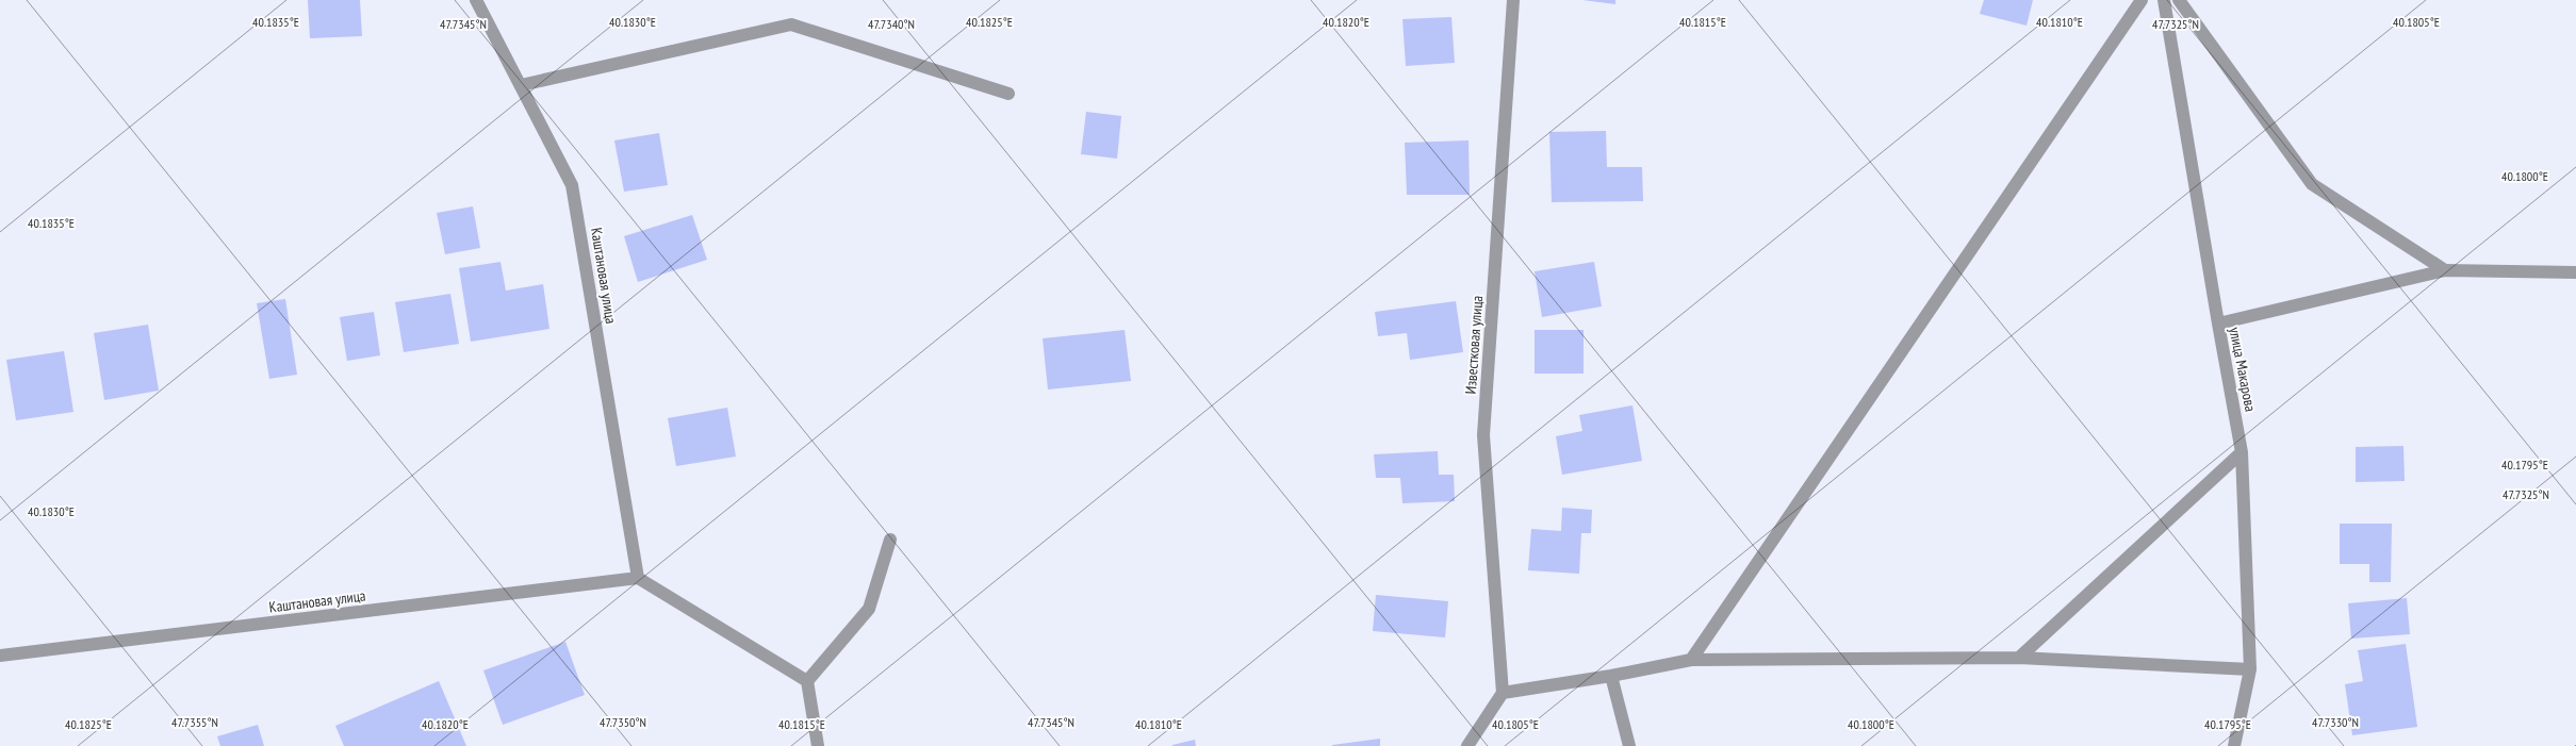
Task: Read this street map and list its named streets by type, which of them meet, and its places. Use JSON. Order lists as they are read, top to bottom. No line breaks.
{"streets":{"street":["Каштановая улица","Известковая улица","улица Макарова"]},"coordinates":["40.1835°E","40.1830°E","40.1825°E","40.1820°E","40.1815°E","40.1810°E","40.1805°E","47.7345°N","47.7340°N","47.7325°N","40.1800°E","40.1795°E","47.7355°N","47.7350°N","47.7330°N"]}
